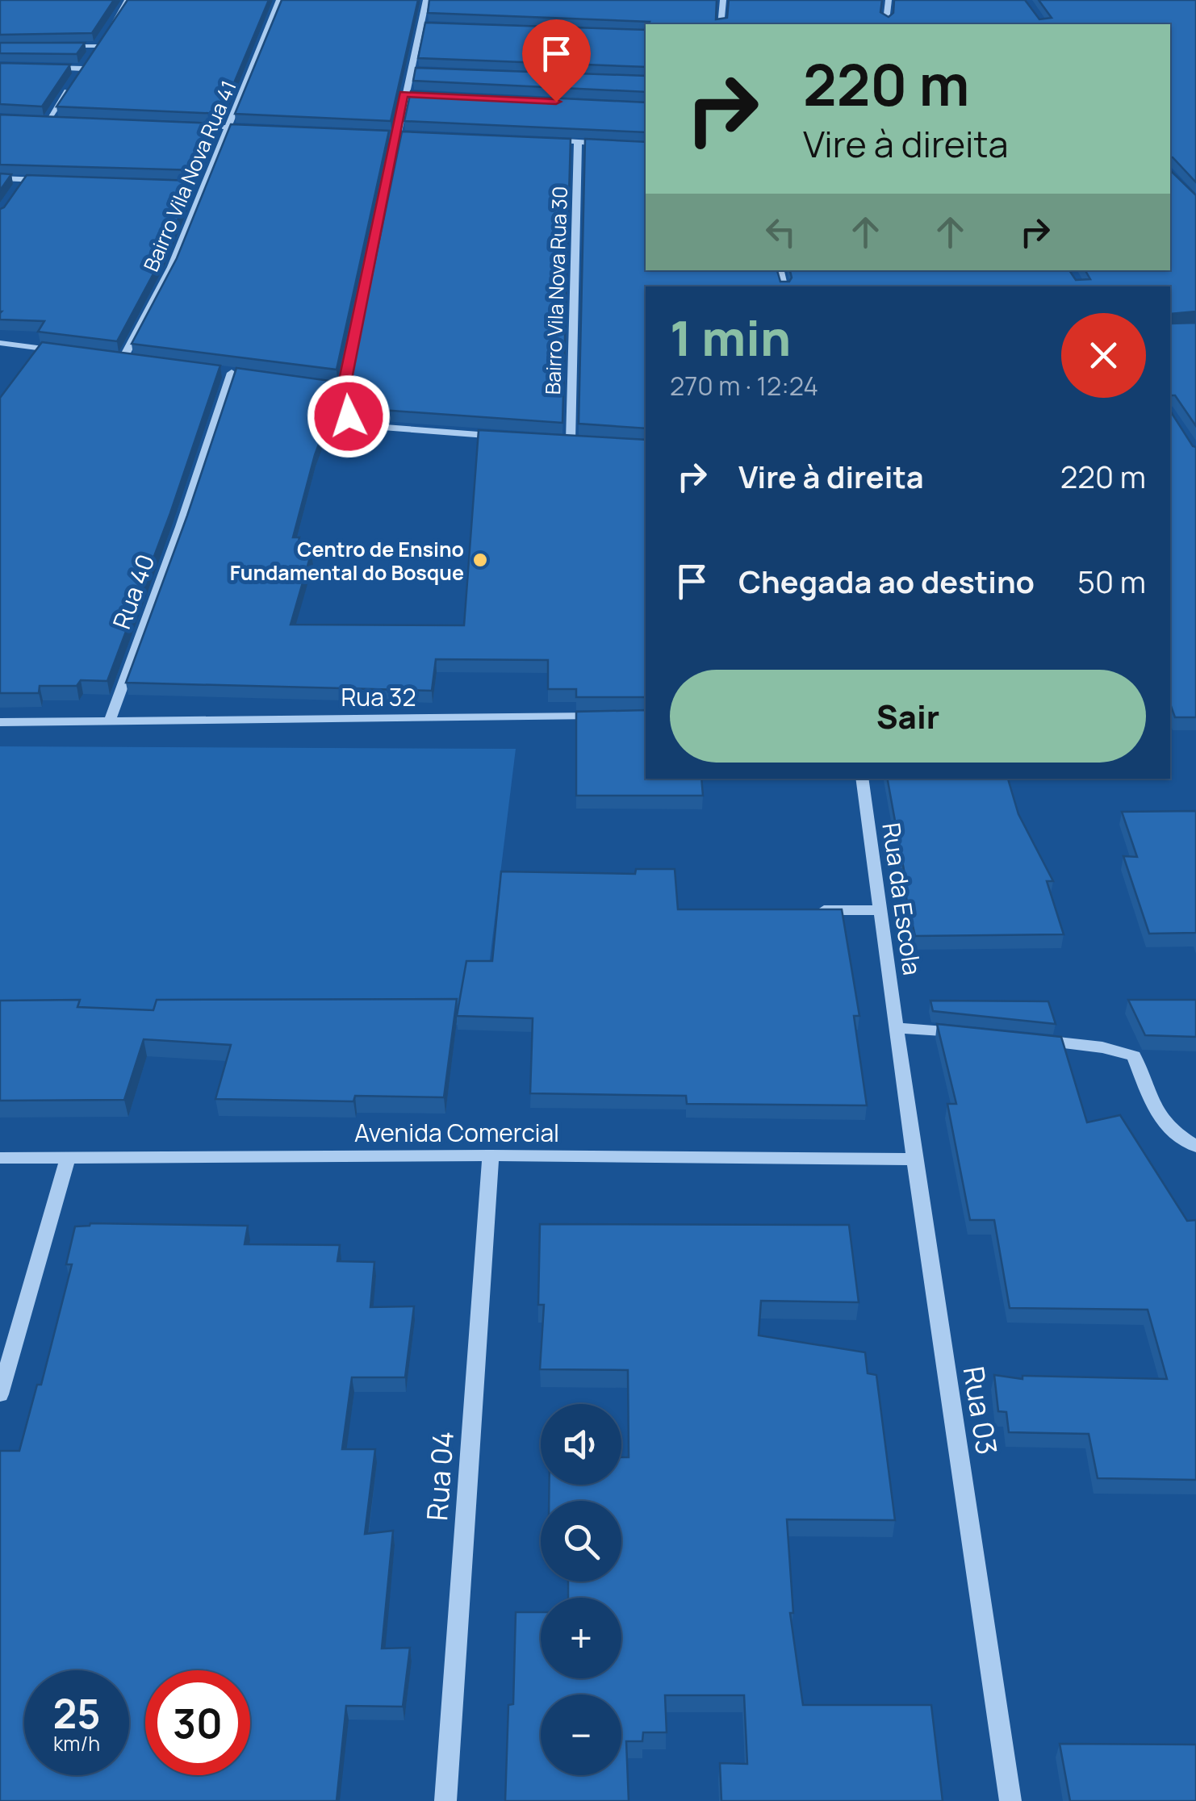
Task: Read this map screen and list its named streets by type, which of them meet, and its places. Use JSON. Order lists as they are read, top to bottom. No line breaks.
{"streets":{"street":["Bairro Vila Nova Rua 41","Bairro Vila Nova Rua 30","Rua 40","Rua 32","Rua da Escola","Avenida Comercial","Rua 03","Rua 04"]},"crossings":[["Rua 40","Rua 32"],["Rua da Escola","Rua 03"],["Avenida Comercial","Rua 03"],["Avenida Comercial","Rua 04"]],"places":["Centro de Ensino Fundamental do Bosque"],"page":{"turn":["220 m","Vire à direita"],"heading":["1 min","270 m · 12:24"],"list":[{"name":"Vire à direita","value":"220 m"},{"name":"Chegada ao destino","value":"50 m"}],"buttons":"Sair","map_buttons":["+","−"],"speed":"25 km/h","limit":"30"}}
